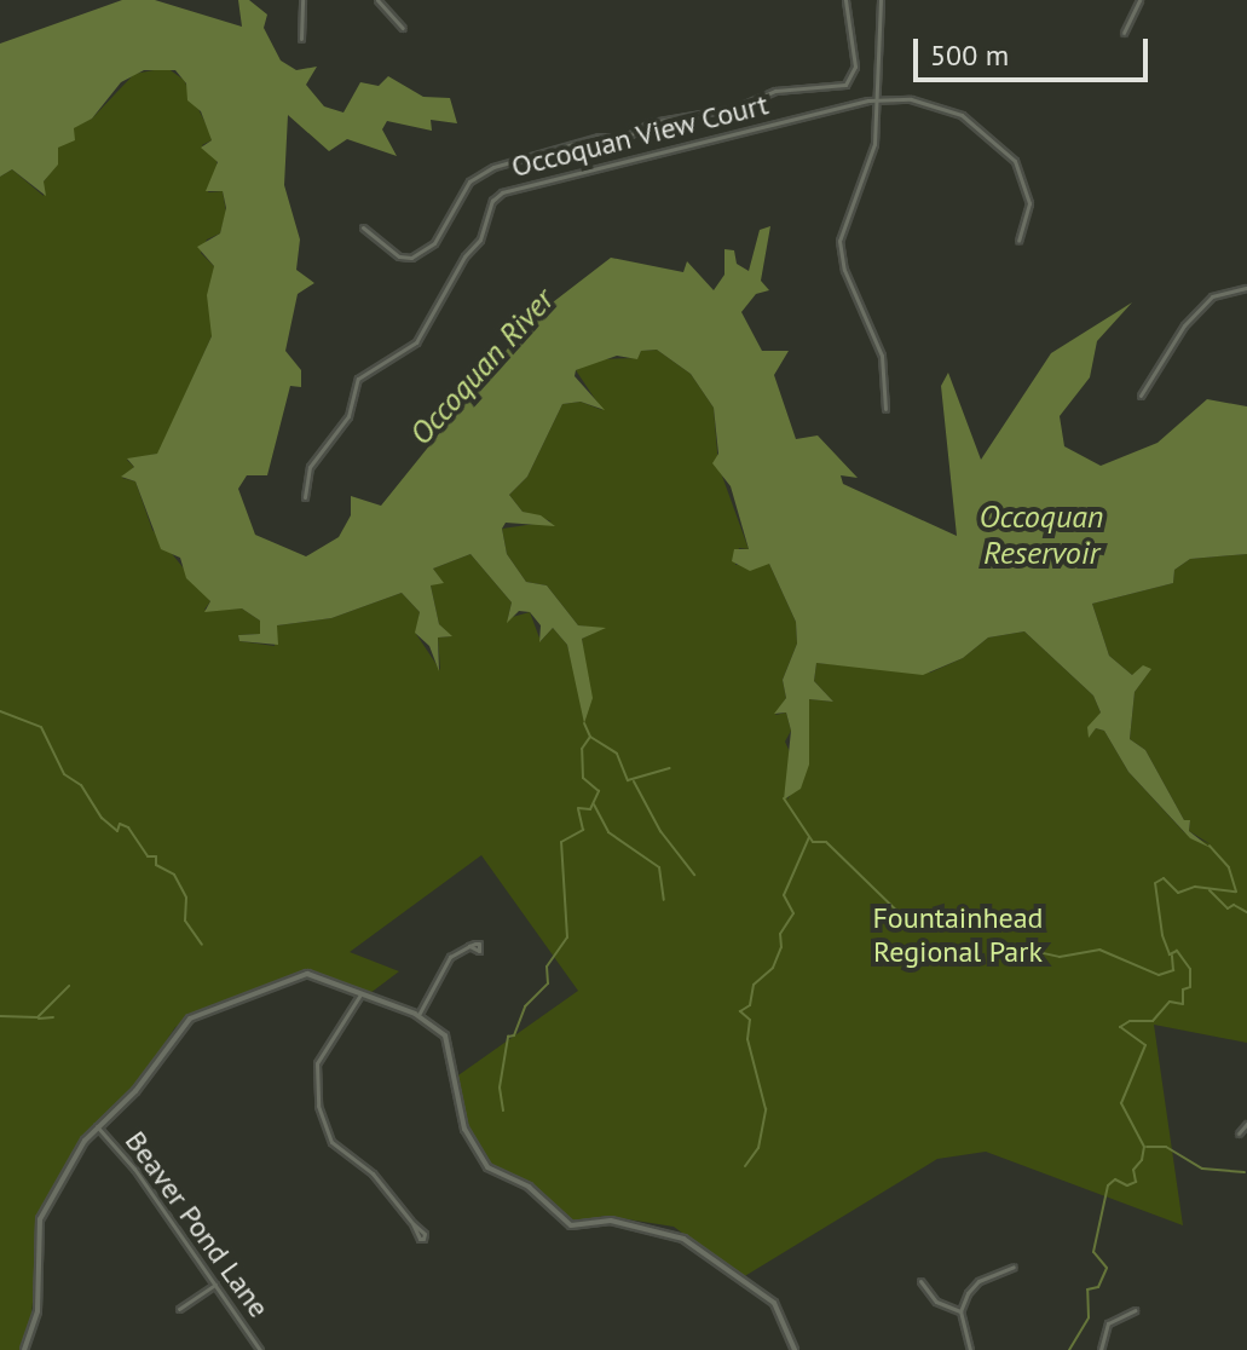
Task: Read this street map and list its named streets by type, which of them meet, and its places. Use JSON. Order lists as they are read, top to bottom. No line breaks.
{"streets":{"street":["Occoquan View Court","Beaver Pond Lane"]},"water":["Occoquan River","Occoquan Reservoir"],"parks":["Fountainhead Regional Park"],"scale_bar":"500 m"}
